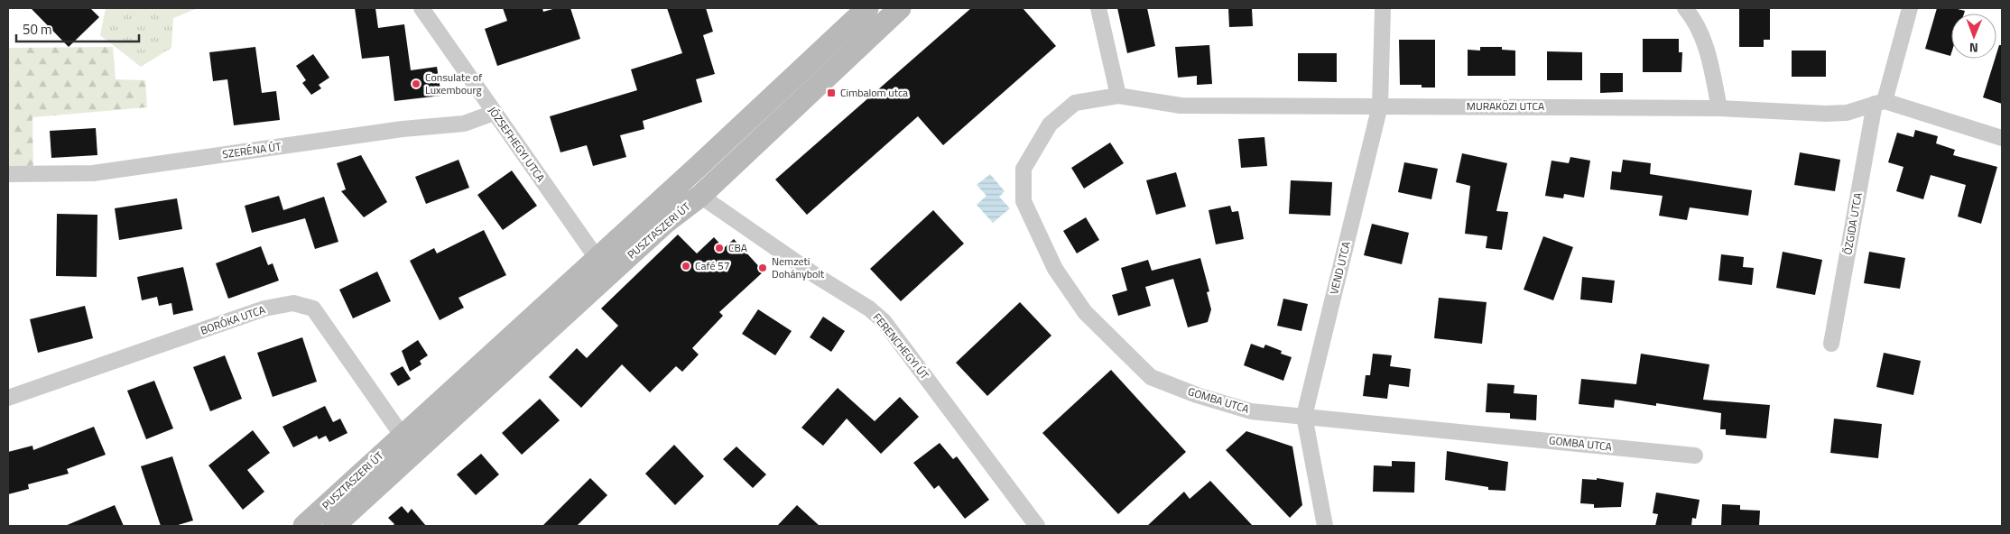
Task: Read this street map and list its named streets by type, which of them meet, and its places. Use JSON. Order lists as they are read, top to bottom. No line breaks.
{"streets":{"street":["MURAKÖZI UTCA","JÓZSEFHEGYI UTCA","SZERÉNA ÚT","ŐZGIDA UTCA","PUSZTASZERI ÚT","VEND UTCA","BORÓKA UTCA","FERENCHEGYI ÚT","GOMBA UTCA"]},"crossings":[["MURAKÖZI UTCA","ŐZGIDA UTCA"],["MURAKÖZI UTCA","VEND UTCA"],["MURAKÖZI UTCA","GOMBA UTCA"],["JÓZSEFHEGYI UTCA","SZERÉNA ÚT"],["JÓZSEFHEGYI UTCA","PUSZTASZERI ÚT"],["PUSZTASZERI ÚT","BORÓKA UTCA"],["PUSZTASZERI ÚT","FERENCHEGYI ÚT"],["VEND UTCA","GOMBA UTCA"]],"places":{"other":["Consulate of Luxembourg","CBA","Café 57","Nemzeti Dohánybolt"],"transit":["Cimbalom utca"]},"scale_bar":"50 m","north":"bottom"}
